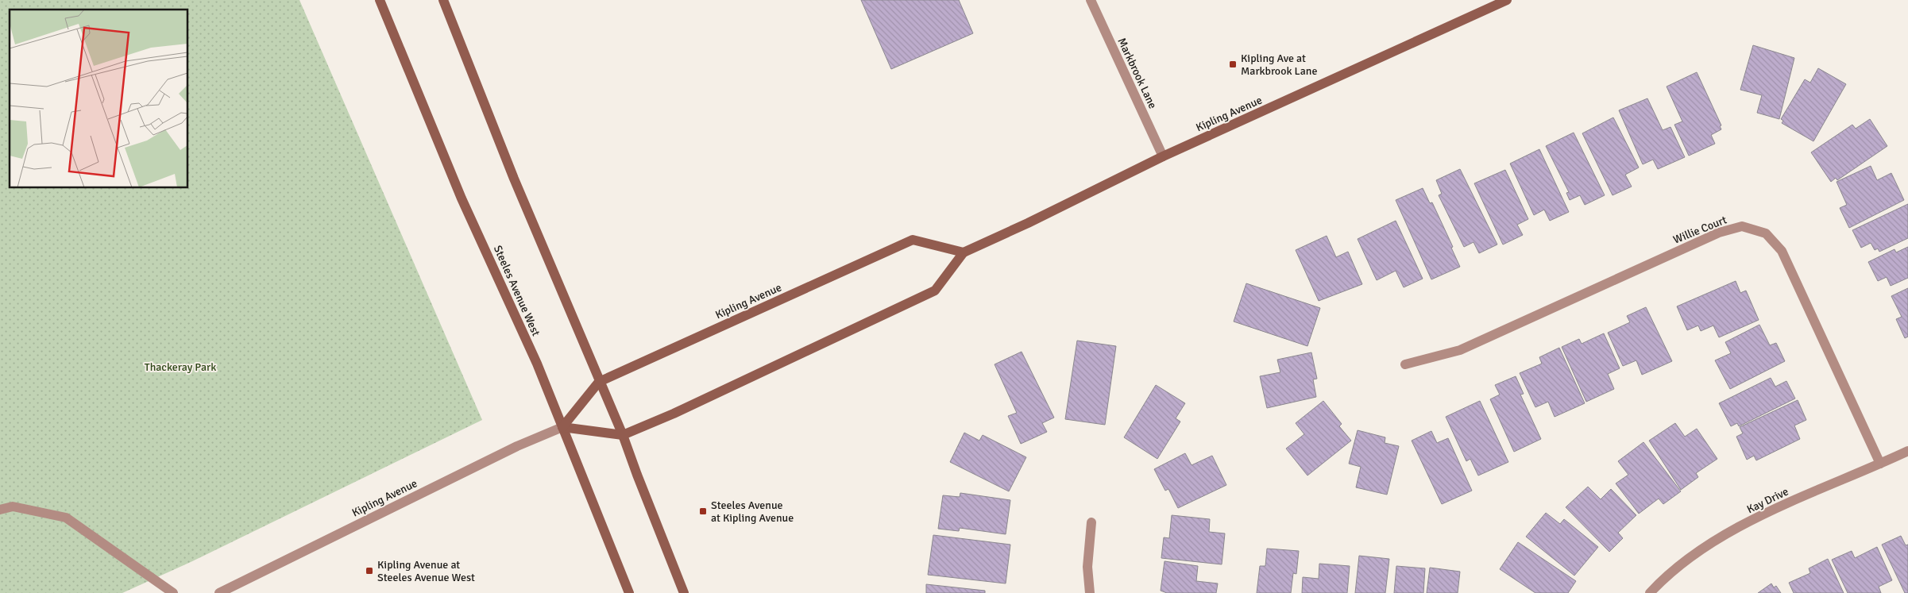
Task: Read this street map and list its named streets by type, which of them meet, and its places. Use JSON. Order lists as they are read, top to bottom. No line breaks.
{"streets":{"main road":["Kipling Avenue","Steeles Avenue West"],"street":["Markbrook Lane","Willie Court","Kay Drive"]},"crossings":[["Markbrook Lane","Kipling Avenue"],["Kipling Avenue","Steeles Avenue West"],["Willie Court","Kay Drive"]],"parks":["Thackeray Park"],"places":{"transit":["Kipling Ave at Markbrook Lane","Steeles Avenue at Kipling Avenue","Kipling Avenue at Steeles Avenue West"]}}
